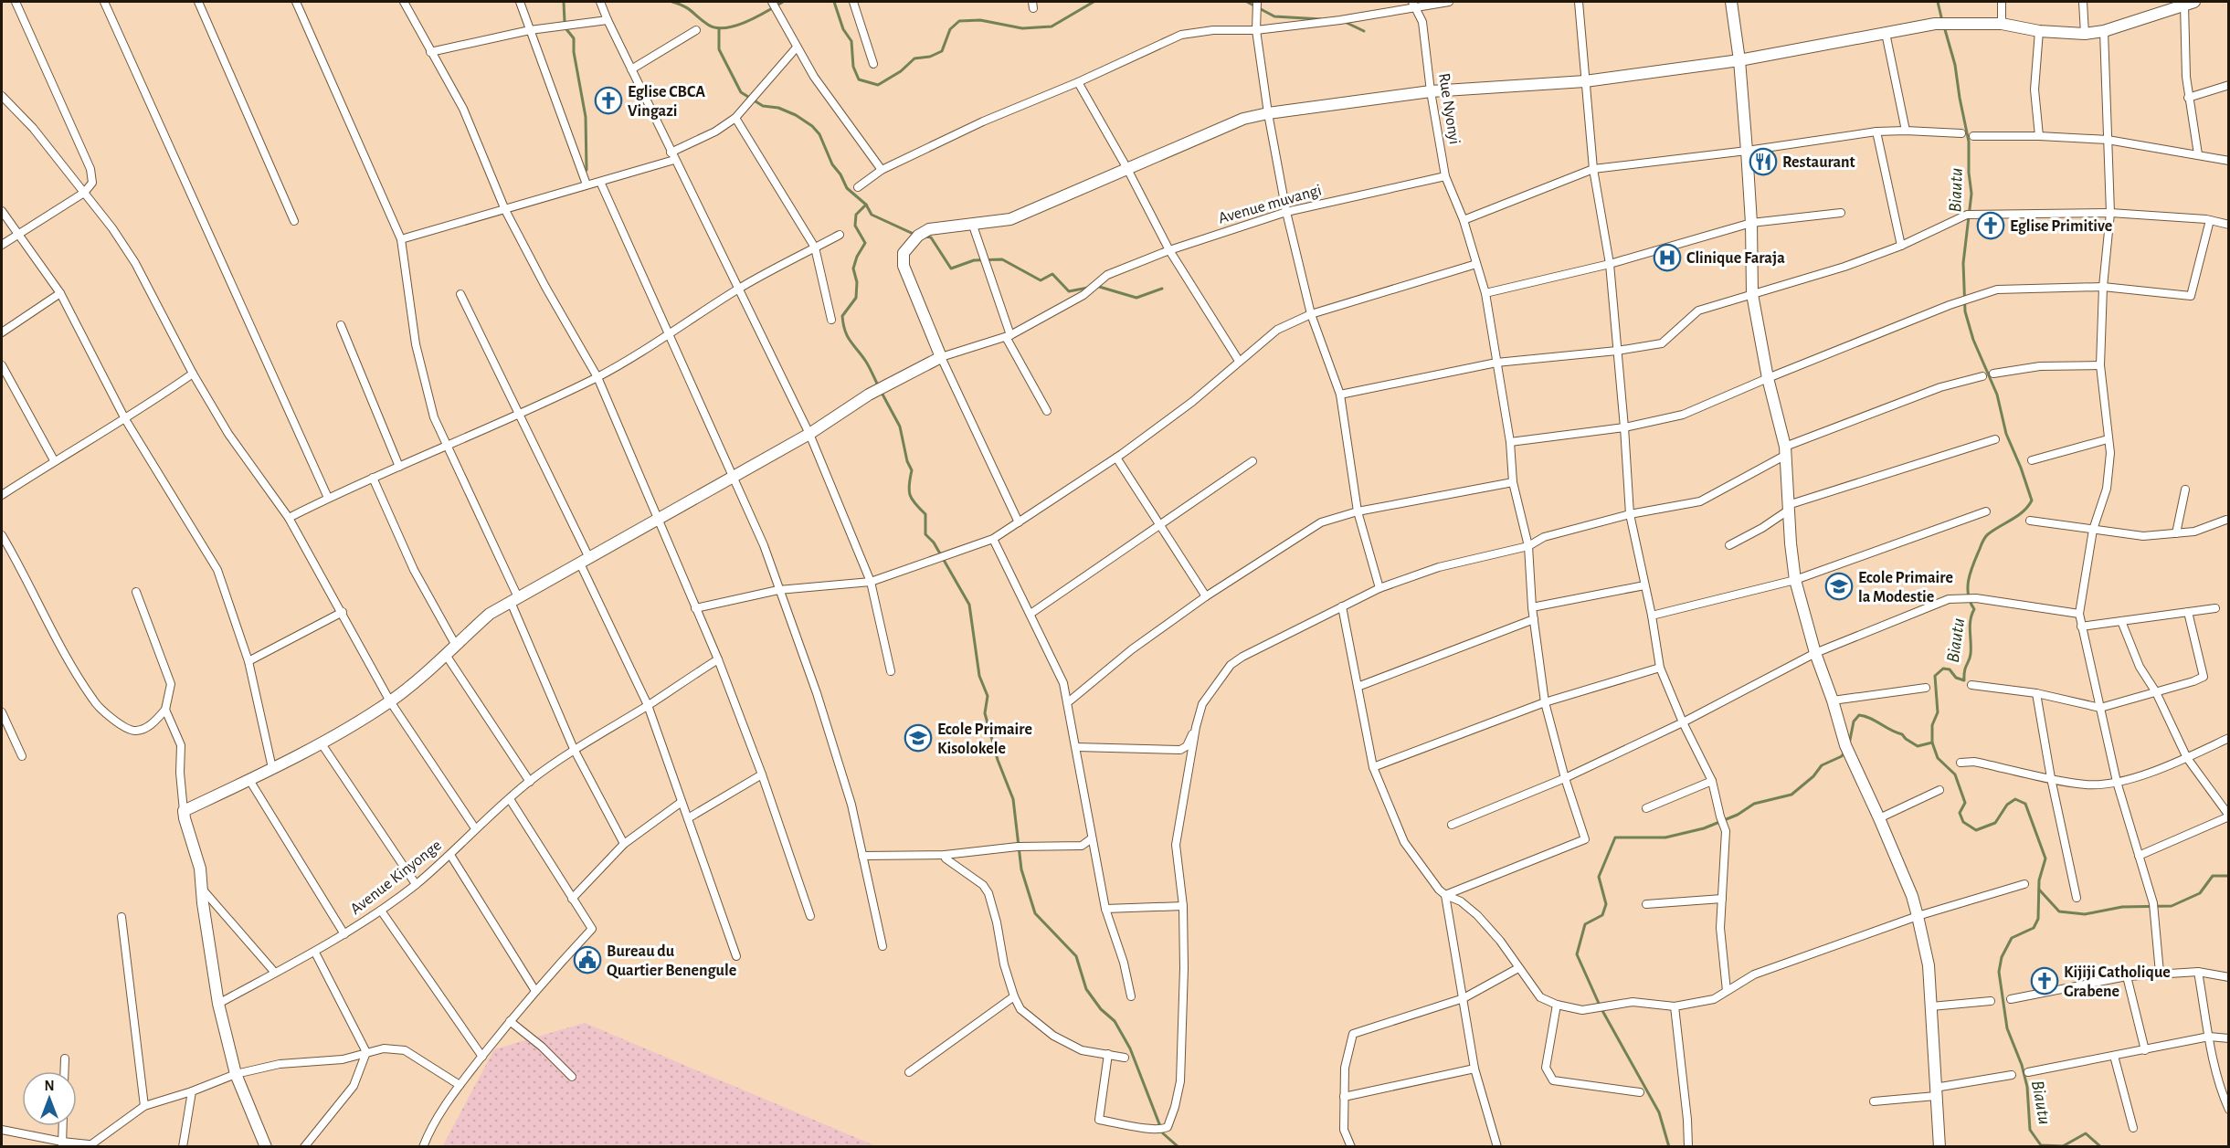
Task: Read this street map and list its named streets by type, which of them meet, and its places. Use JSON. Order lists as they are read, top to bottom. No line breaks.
{"streets":{"street":["Rue Nyonyi","Avenue muvangi","Avenue Kinyonge"]},"crossings":[["Rue Nyonyi","Avenue muvangi"]],"water":["Biautu"],"places":{"church":["Eglise CBCA Vingazi","Eglise Primitive","Kijiji Catholique Grabene"],"restaurant":["Restaurant"],"hospital":["Clinique Faraja"],"school or university":["Ecole Primaire la Modestie","Ecole Primaire Kisolokele"],"public building":["Bureau du Quartier Benengule"]},"north":"top"}
